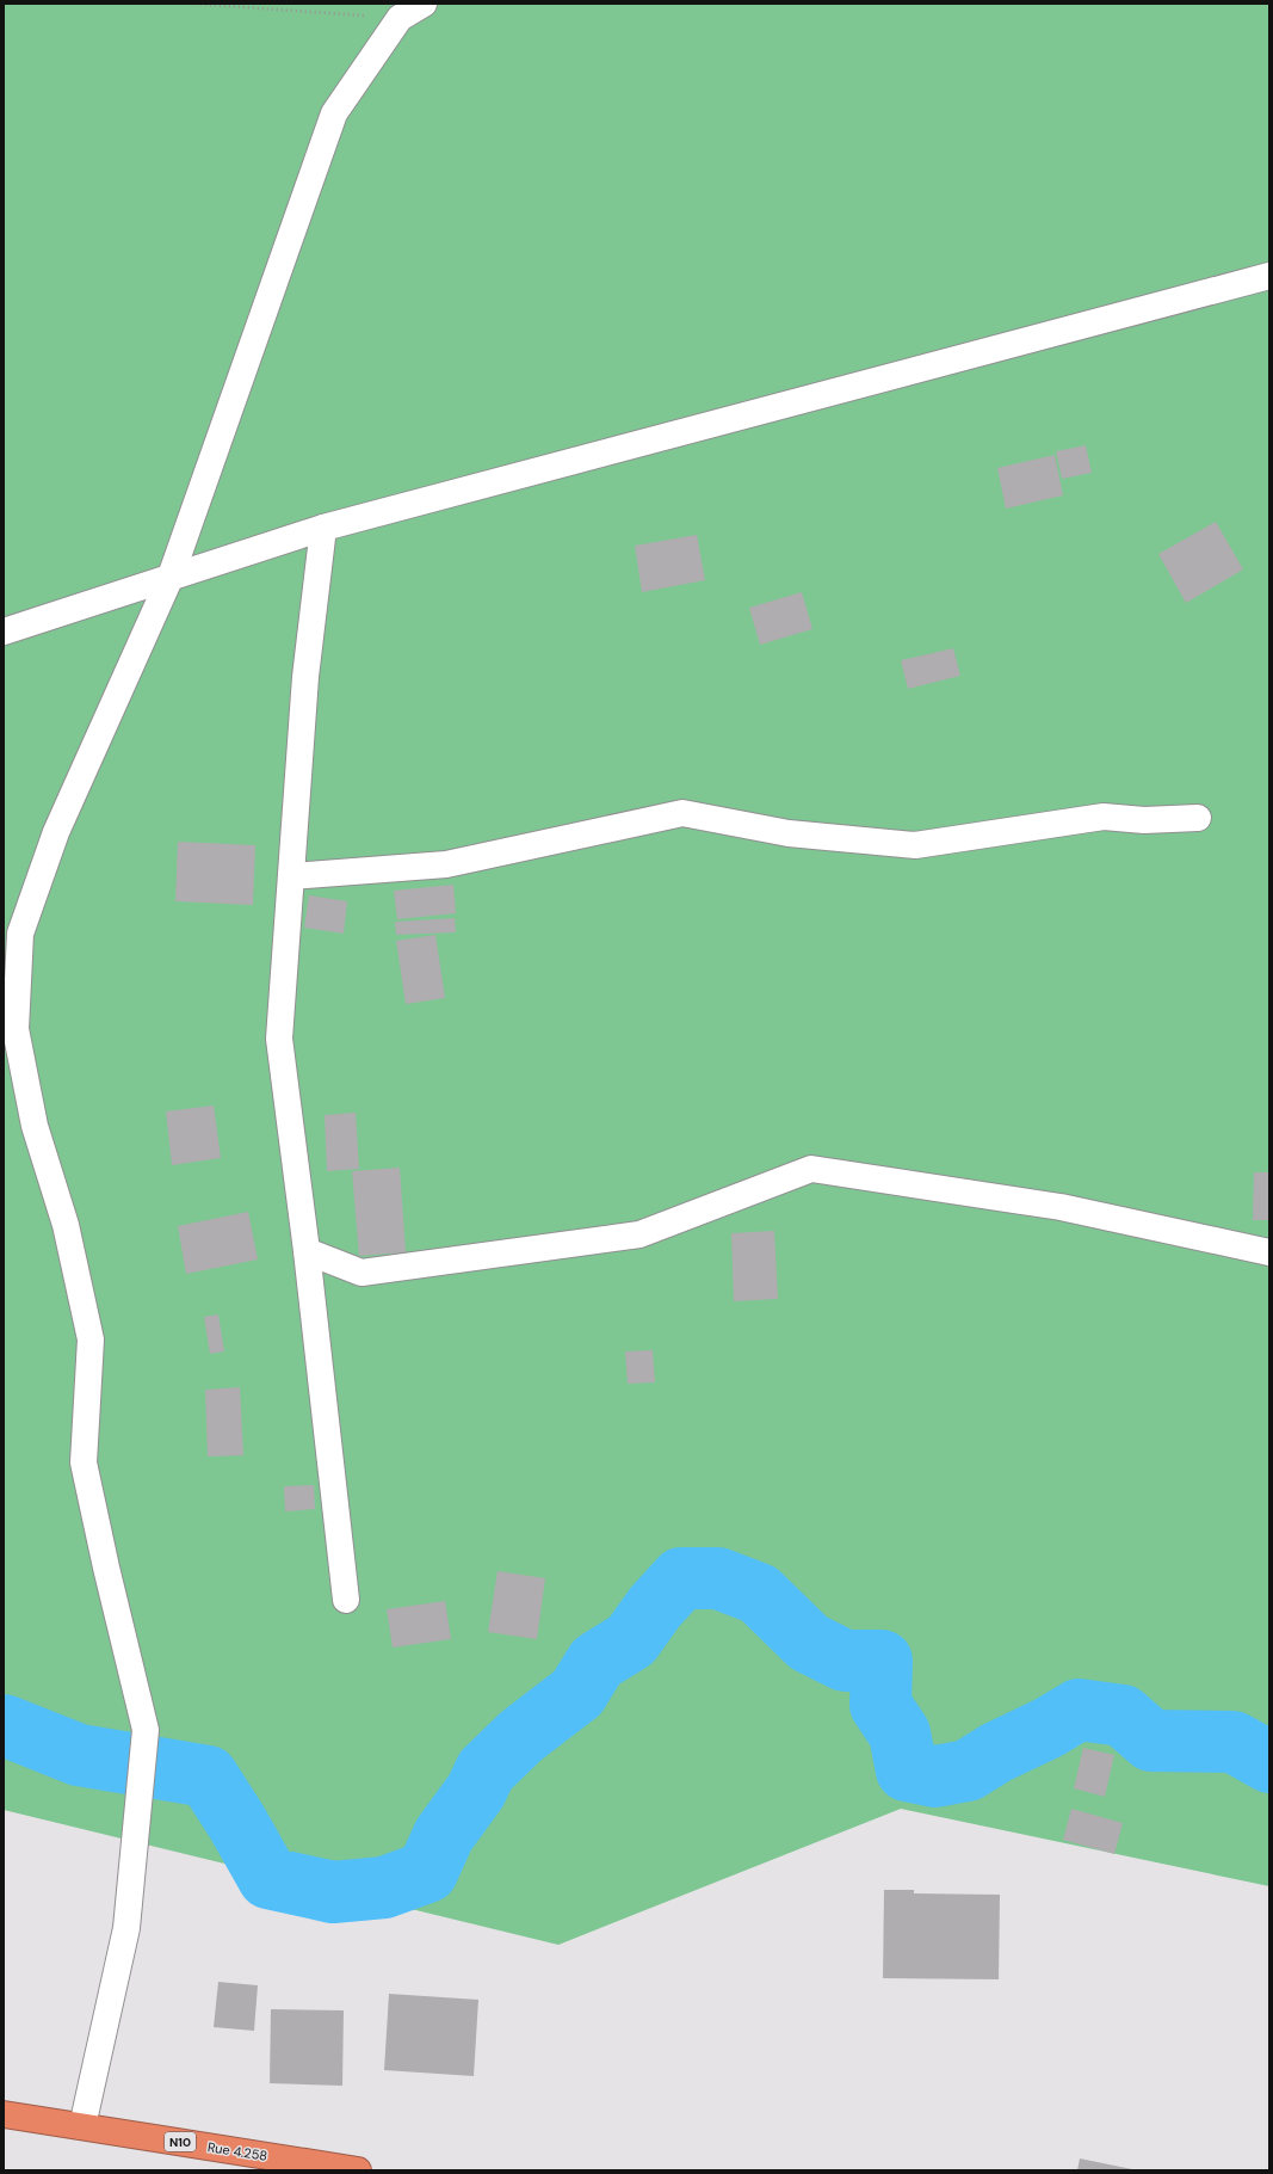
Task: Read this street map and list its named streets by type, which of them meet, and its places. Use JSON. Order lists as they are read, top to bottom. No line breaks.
{"streets":{"highway":["N10","Rue 4.258"]}}
